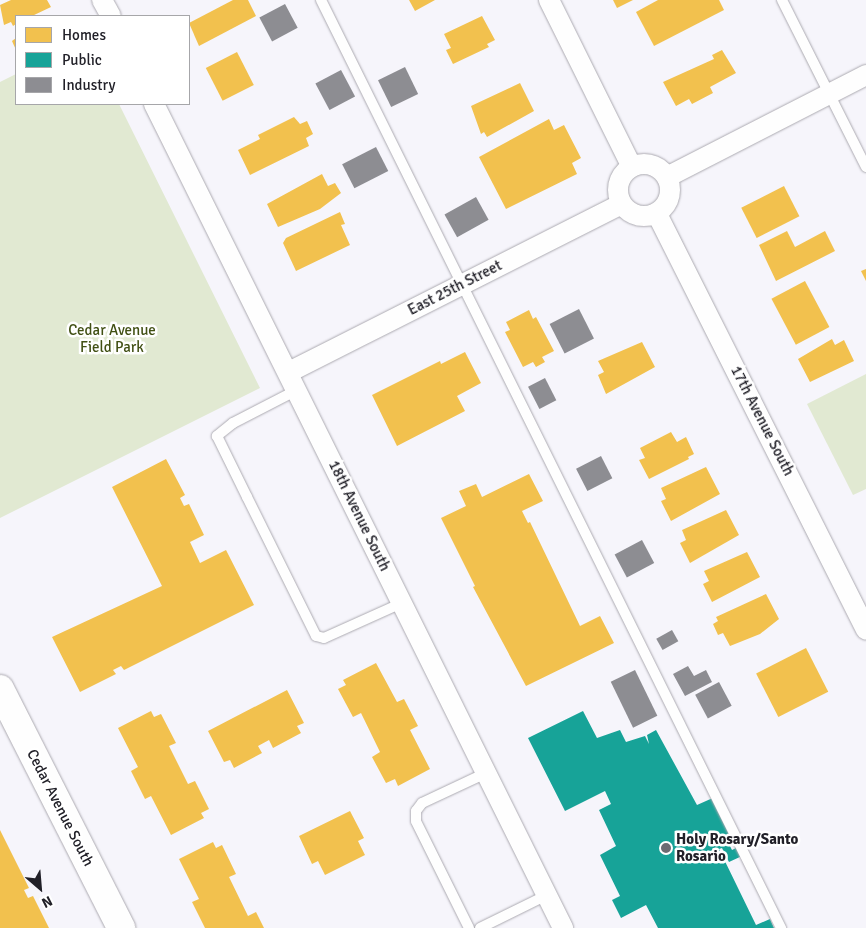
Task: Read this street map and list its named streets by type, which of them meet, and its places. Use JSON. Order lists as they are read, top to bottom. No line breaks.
{"streets":{"main road":["Cedar Avenue South"],"street":["East 25th Street","17th Avenue South","18th Avenue South"]},"crossings":[["East 25th Street","17th Avenue South"],["East 25th Street","18th Avenue South"]],"parks":["Cedar Avenue Field Park"],"places":["Holy Rosary/Santo Rosario"],"legend":["Homes","Public","Industry"],"north":"bottom right"}
